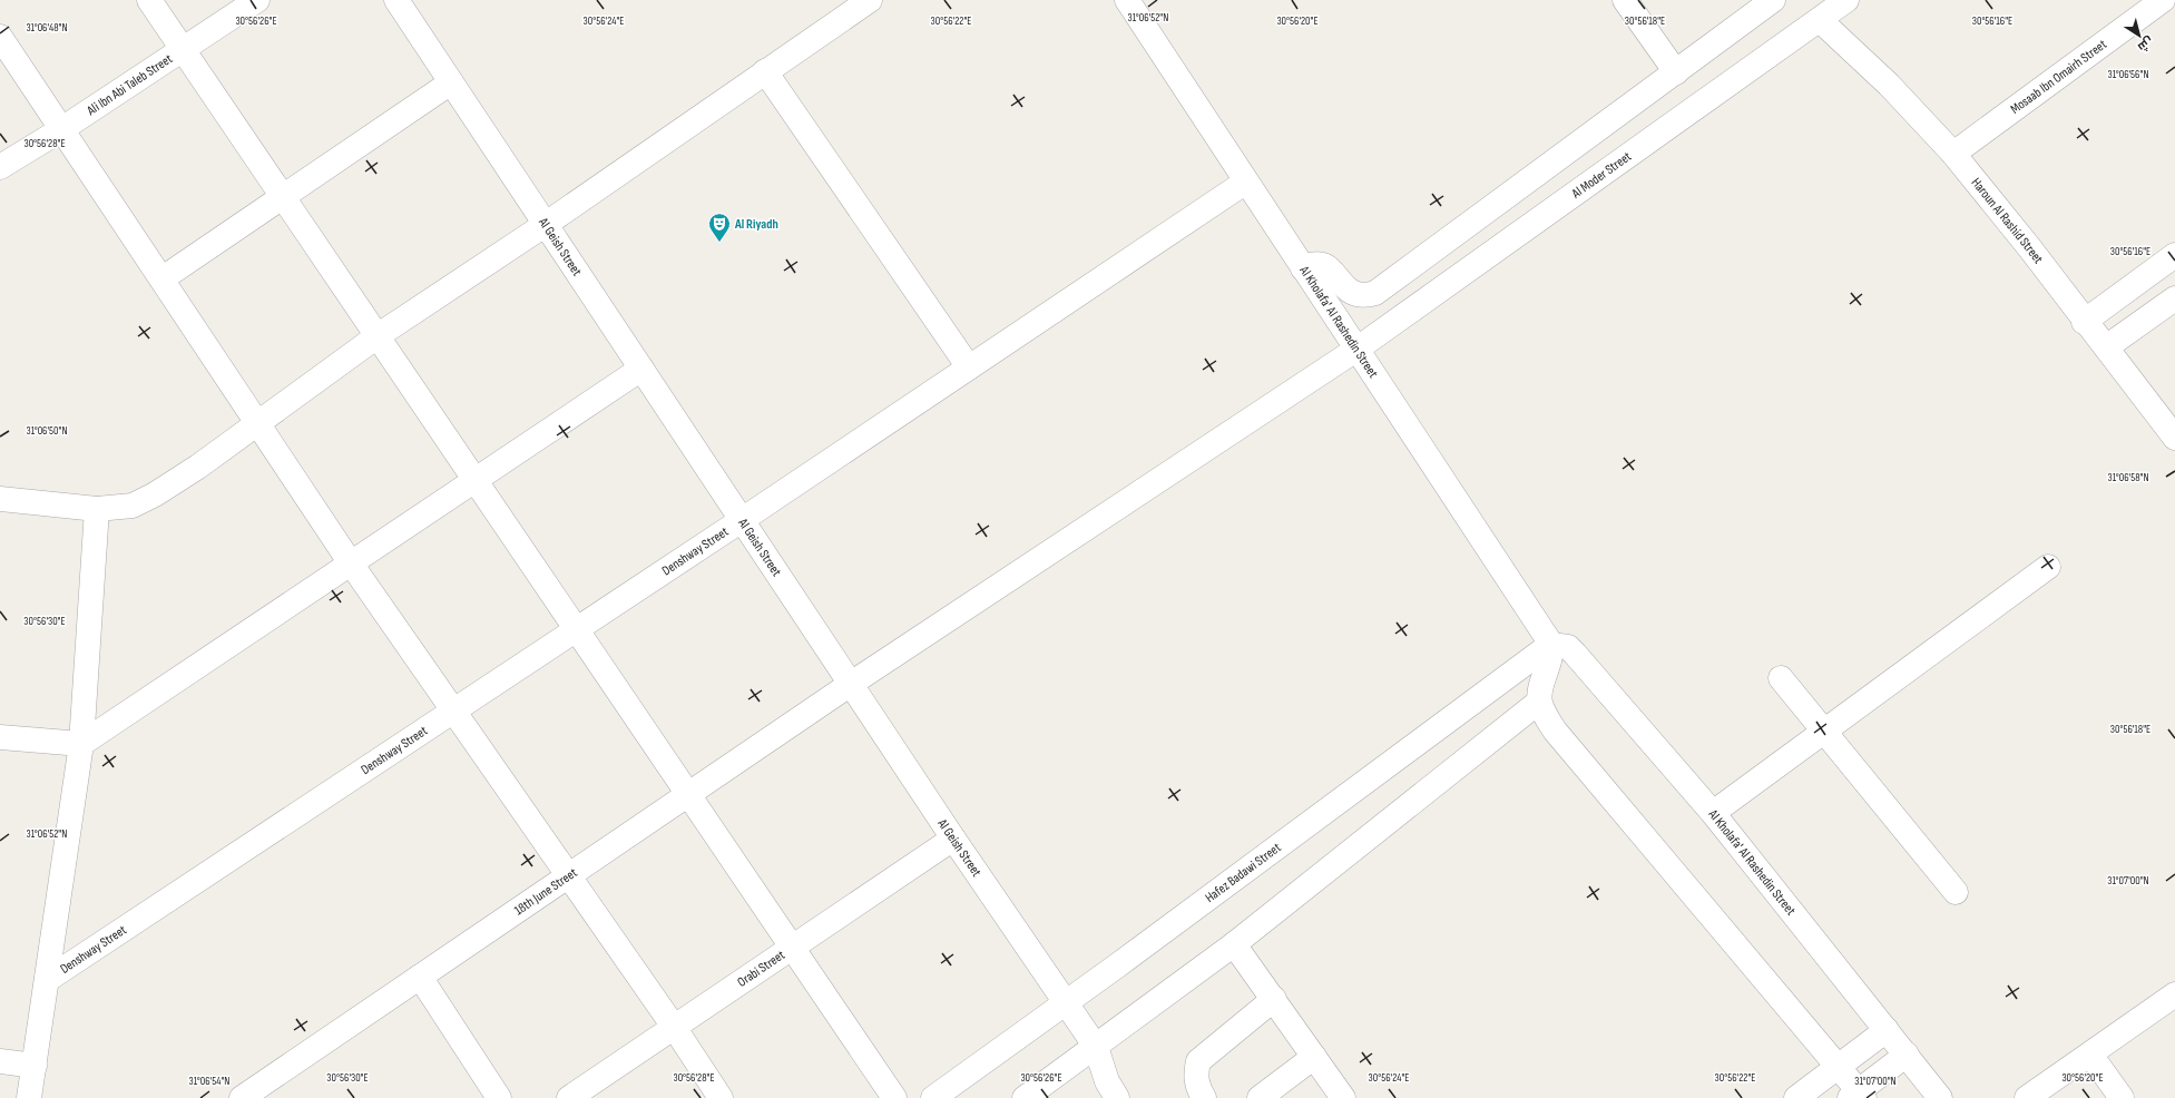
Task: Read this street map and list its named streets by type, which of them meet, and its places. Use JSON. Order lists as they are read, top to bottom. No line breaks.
{"streets":{"street":["Mosaab Ibn Omairh Street","Ali Ibn Abi Taleb Street","Al Moder Street","Haroun Al Rashid Street","Al Geish Street","Al Kholafa' Al Rashedin Street","Denshway Street","Hafez Badawi Street","18th June Street","Orabi Street"]},"crossings":[["Mosaab Ibn Omairh Street","Haroun Al Rashid Street"],["Al Moder Street","Haroun Al Rashid Street"],["Al Moder Street","Al Geish Street"],["Al Moder Street","Al Kholafa' Al Rashedin Street"],["Al Moder Street","18th June Street"],["Al Geish Street","Denshway Street"],["Al Geish Street","Hafez Badawi Street"],["Al Geish Street","18th June Street"],["Al Geish Street","Orabi Street"],["Al Kholafa' Al Rashedin Street","Denshway Street"],["Al Kholafa' Al Rashedin Street","Hafez Badawi Street"]],"places":{"theatre":["Al Riyadh"]},"north":"bottom right","coordinates":["31°06'52\"N","30°56'26\"E","30°56'24\"E","30°56'22\"E","30°56'20\"E","30°56'18\"E","30°56'16\"E","31°06'48\"N","31°06'56\"N","30°56'28\"E","31°06'50\"N","31°06'58\"N","30°56'30\"E","31°07'00\"N","31°06'54\"N"]}
